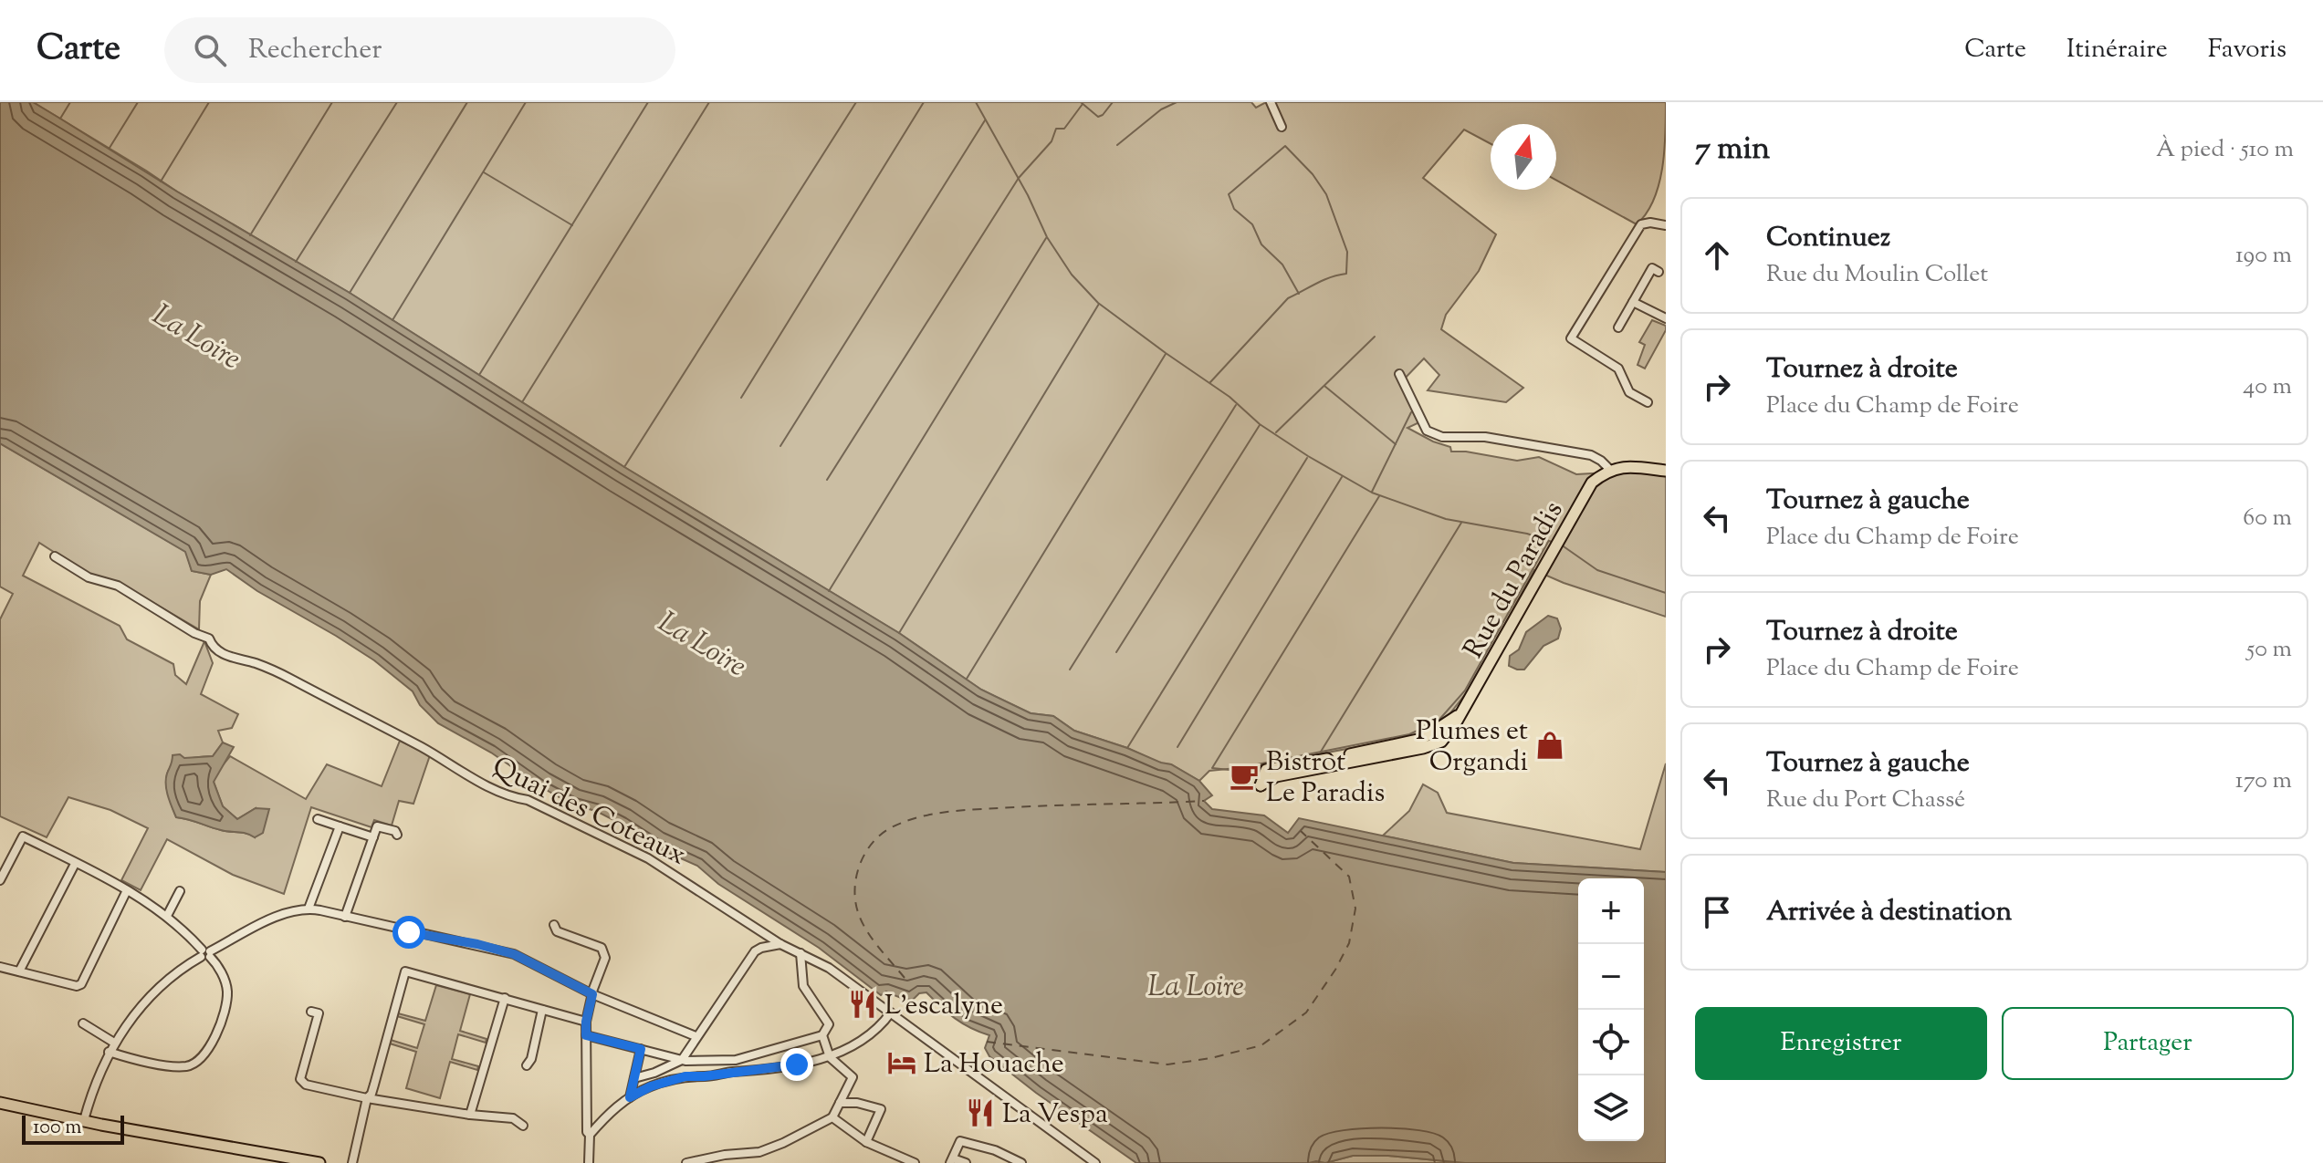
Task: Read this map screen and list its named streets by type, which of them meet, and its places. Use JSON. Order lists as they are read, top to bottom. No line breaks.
{"streets":{"main road":["Rue du Paradis"],"street":["Quai des Coteaux"]},"water":["La Loire"],"places":{"shop":["Plumes et Organdi"],"cafe":["Bistrot Le Paradis"],"restaurant":["L'escalyne","La Vespa"],"hotel":["La Houache"]},"scale_bar":"100 m","north":"top","page":{"header":"Carte","search":"Rechercher","nav":["Carte","Itinéraire","Favoris"],"heading":["7 min","À pied · 510 m"],"list":[["Continuez","Rue du Moulin Collet","190 m"],["Tournez à droite","Place du Champ de Foire","40 m"],["Tournez à gauche","Place du Champ de Foire","60 m"],["Tournez à droite","Place du Champ de Foire","50 m"],["Tournez à gauche","Rue du Port Chassé","170 m"],"Arrivée à destination"],"map_buttons":["+","−"],"buttons":["Enregistrer","Partager"],"scale":"100 m"}}
